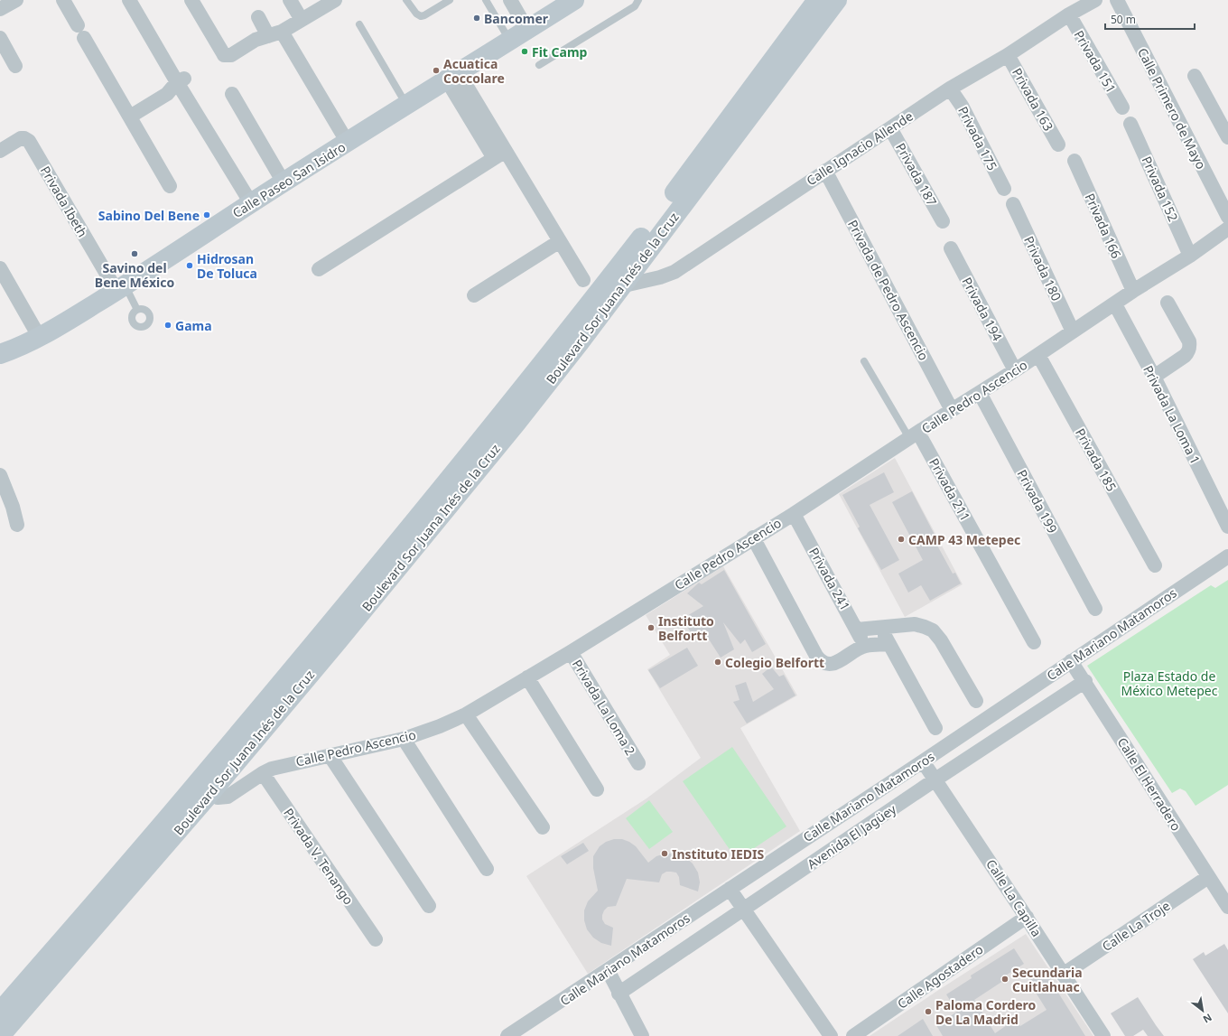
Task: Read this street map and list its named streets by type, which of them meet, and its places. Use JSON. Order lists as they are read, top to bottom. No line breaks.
{"streets":{"main road":["Calle Paseo San Isidro","Boulevard Sor Juana Inés de la Cruz"],"street":["Privada 151","Privada 163","Calle Primero de Mayo","Privada 175","Calle Ignacio Allende","Privada 187","Privada 152","Privada Ibeth","Privada 166","Privada 180","Privada de Pedro Ascencio","Privada 194","Calle Pedro Ascencio","Privada La Loma 1","Privada 185","Privada 211","Privada 199","Privada 241","Calle Mariano Matamoros","Privada La Loma 2","Calle El Herradero","Avenida El Jagüey","Privada V. Tenango","Calle La Capilla","Calle La Troje","Calle Agostadero"]},"crossings":[["Privada 151","Calle Ignacio Allende"],["Privada 163","Calle Ignacio Allende"],["Privada 175","Calle Ignacio Allende"],["Calle Ignacio Allende","Privada 187"],["Calle Ignacio Allende","Privada de Pedro Ascencio"],["Calle Ignacio Allende","Boulevard Sor Juana Inés de la Cruz"],["Calle Paseo San Isidro","Privada Ibeth"],["Privada 152","Calle Pedro Ascencio"],["Privada 166","Calle Pedro Ascencio"],["Privada 180","Calle Pedro Ascencio"],["Privada de Pedro Ascencio","Calle Pedro Ascencio"],["Boulevard Sor Juana Inés de la Cruz","Calle Pedro Ascencio"],["Privada 194","Calle Pedro Ascencio"],["Calle Pedro Ascencio","Privada La Loma 1"],["Calle Pedro Ascencio","Privada 185"],["Calle Pedro Ascencio","Privada 211"],["Calle Pedro Ascencio","Privada 199"],["Calle Pedro Ascencio","Privada 241"],["Calle Pedro Ascencio","Privada La Loma 2"],["Calle Pedro Ascencio","Privada V. Tenango"],["Calle Mariano Matamoros","Calle El Herradero"],["Calle Mariano Matamoros","Calle La Capilla"],["Calle El Herradero","Avenida El Jagüey"],["Calle El Herradero","Calle La Troje"],["Avenida El Jagüey","Calle La Capilla"],["Calle La Capilla","Calle La Troje"],["Calle La Capilla","Calle Agostadero"]],"parks":["Plaza Estado de México Metepec"],"places":["Bancomer","Fit Camp","Acuatica Coccolare","Sabino Del Bene","Savino del Bene México","Hidrosan De Toluca","Gama","CAMP 43 Metepec","Instituto Belfortt","Colegio Belfortt","Instituto IEDIS","Secundaria Cuitlahuac","Paloma Cordero De La Madrid"],"scale_bar":"50 m","north":"bottom right"}
